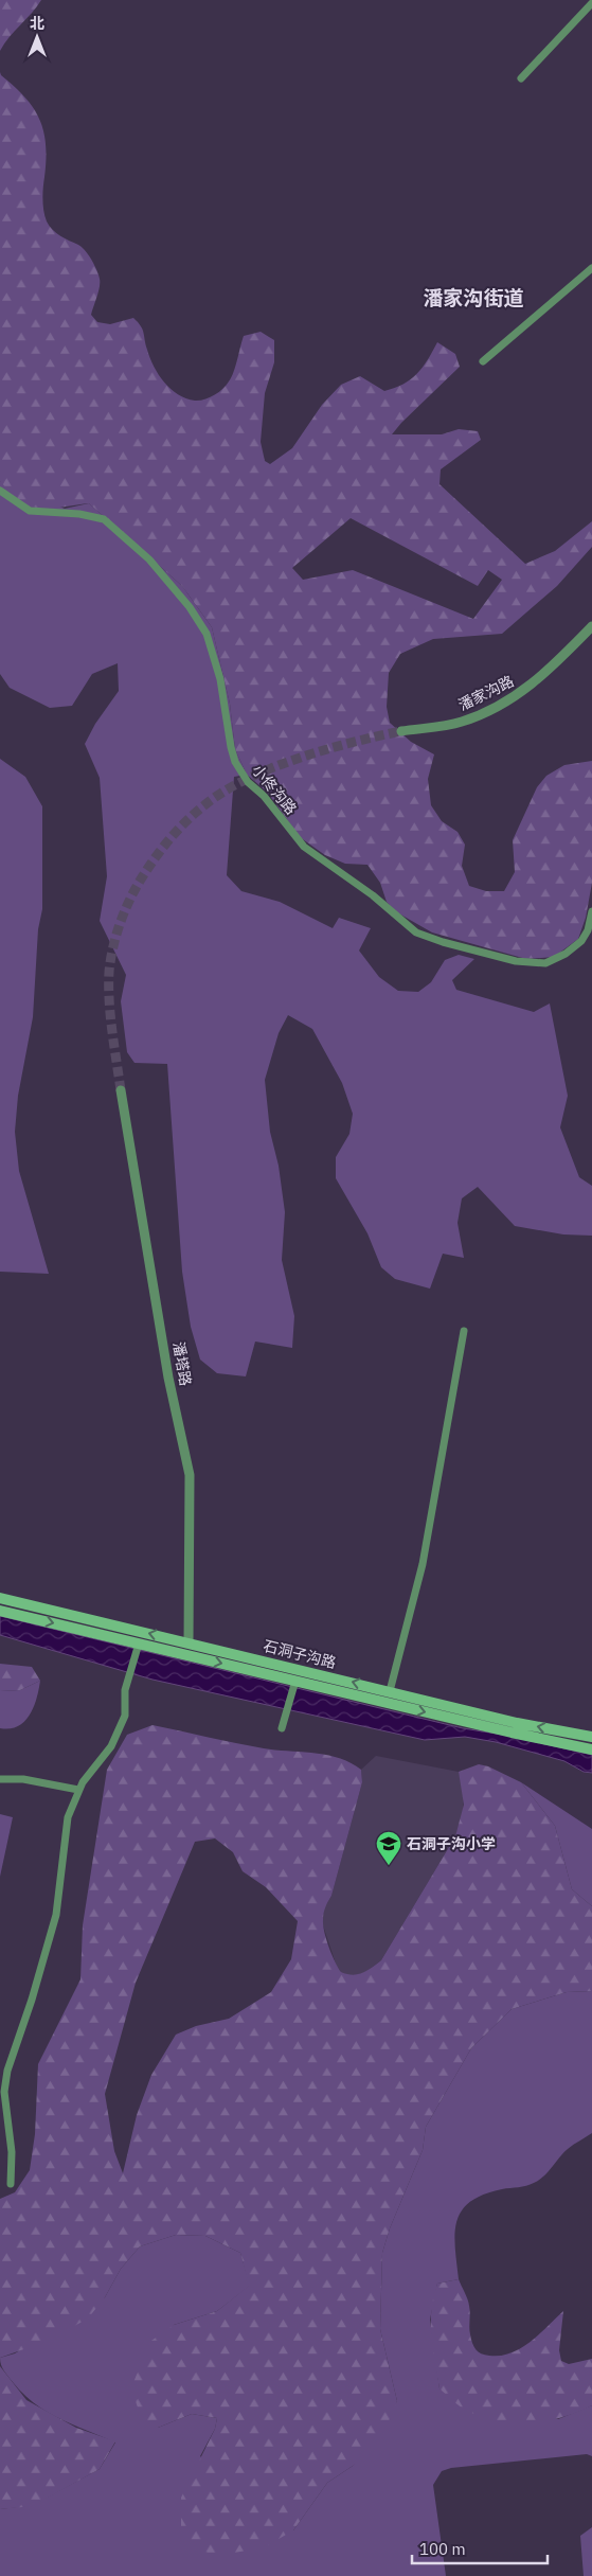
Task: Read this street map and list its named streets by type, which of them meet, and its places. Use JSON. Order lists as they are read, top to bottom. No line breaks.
{"streets":{"main road":["石洞子沟路"],"street":["潘家沟路","小佟沟路","潘塔路"]},"crossings":[["潘塔路","石洞子沟路"]],"districts":["潘家沟街道"],"places":{"school or university":["石洞子沟小学"]},"scale_bar":"100 m","north":"top"}
